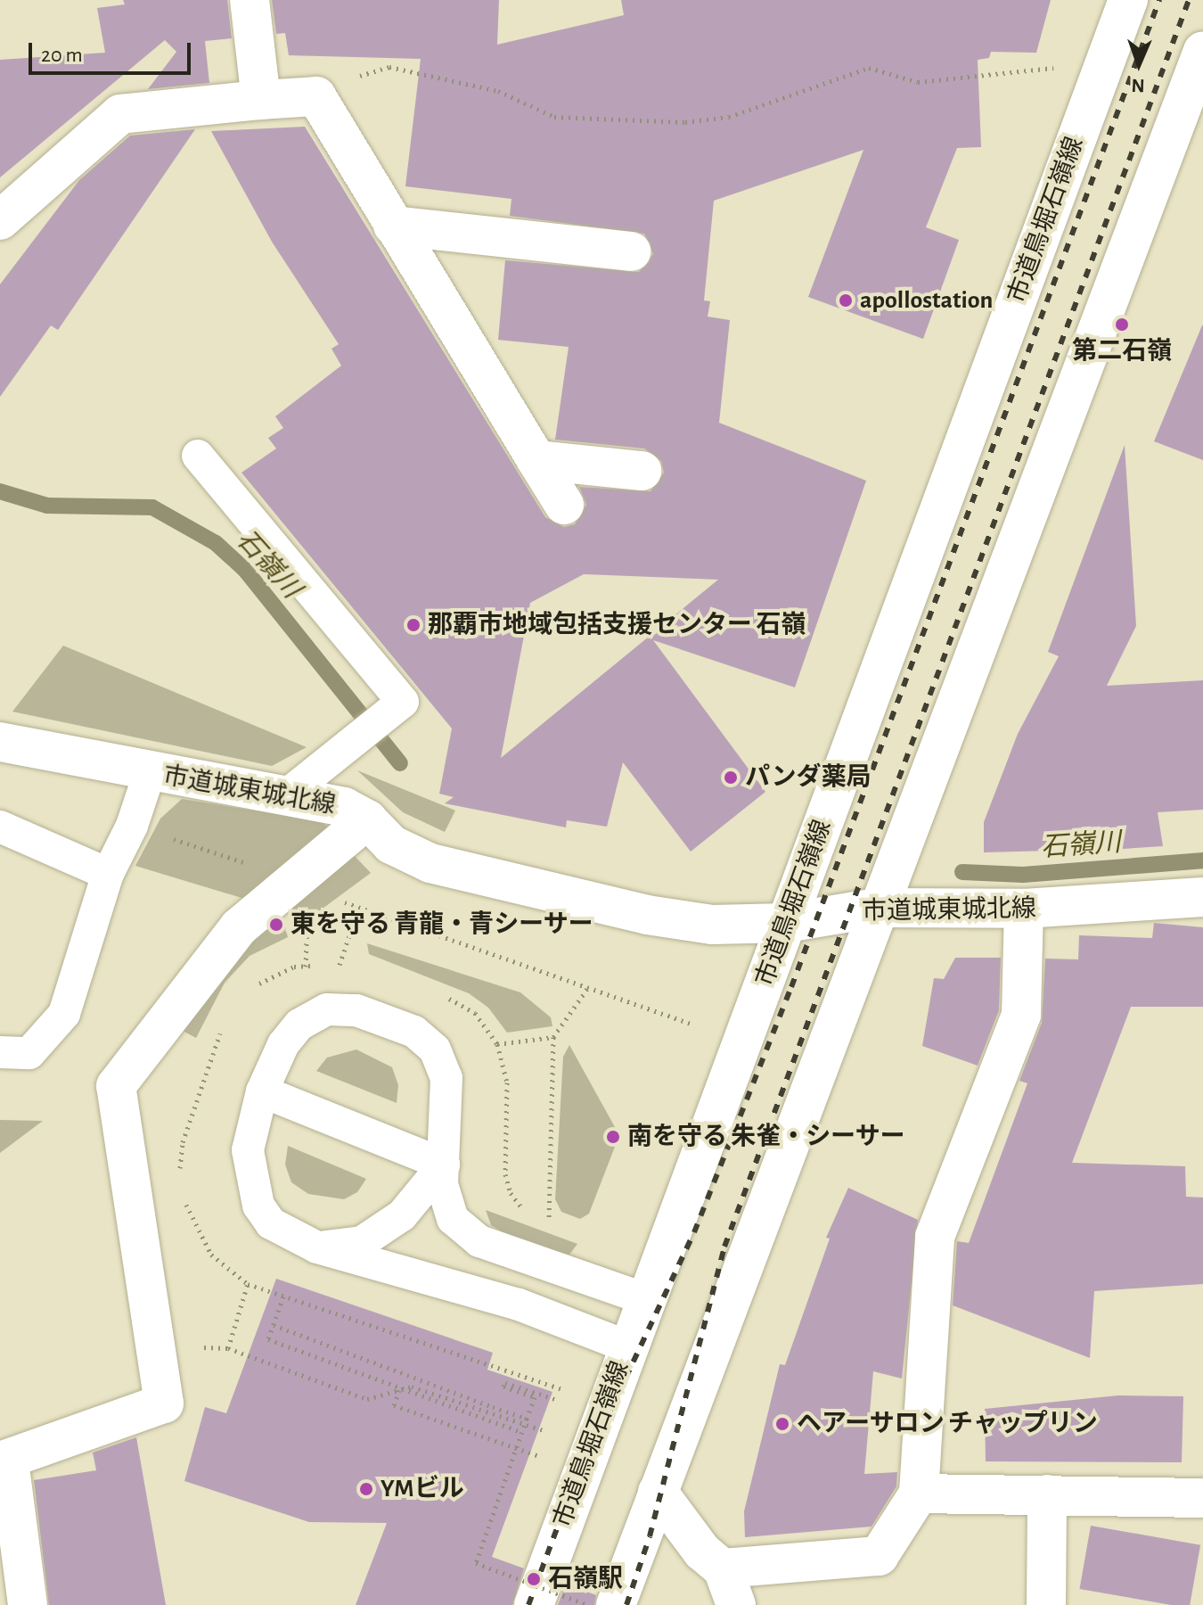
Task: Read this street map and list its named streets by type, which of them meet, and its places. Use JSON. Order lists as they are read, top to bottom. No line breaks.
{"streets":{"street":["市道鳥堀石嶺線","市道城東城北線"]},"crossings":[["市道鳥堀石嶺線","市道城東城北線"]],"water":["石嶺川"],"places":["apollostation","第二石嶺","那覇市地域包括支援センター 石嶺","パンダ薬局","東を守る 青龍・青シーサー","南を守る 朱雀・シーサー","ヘアーサロン チャップリン","YMビル","石嶺駅"],"scale_bar":"20 m","north":"bottom"}
